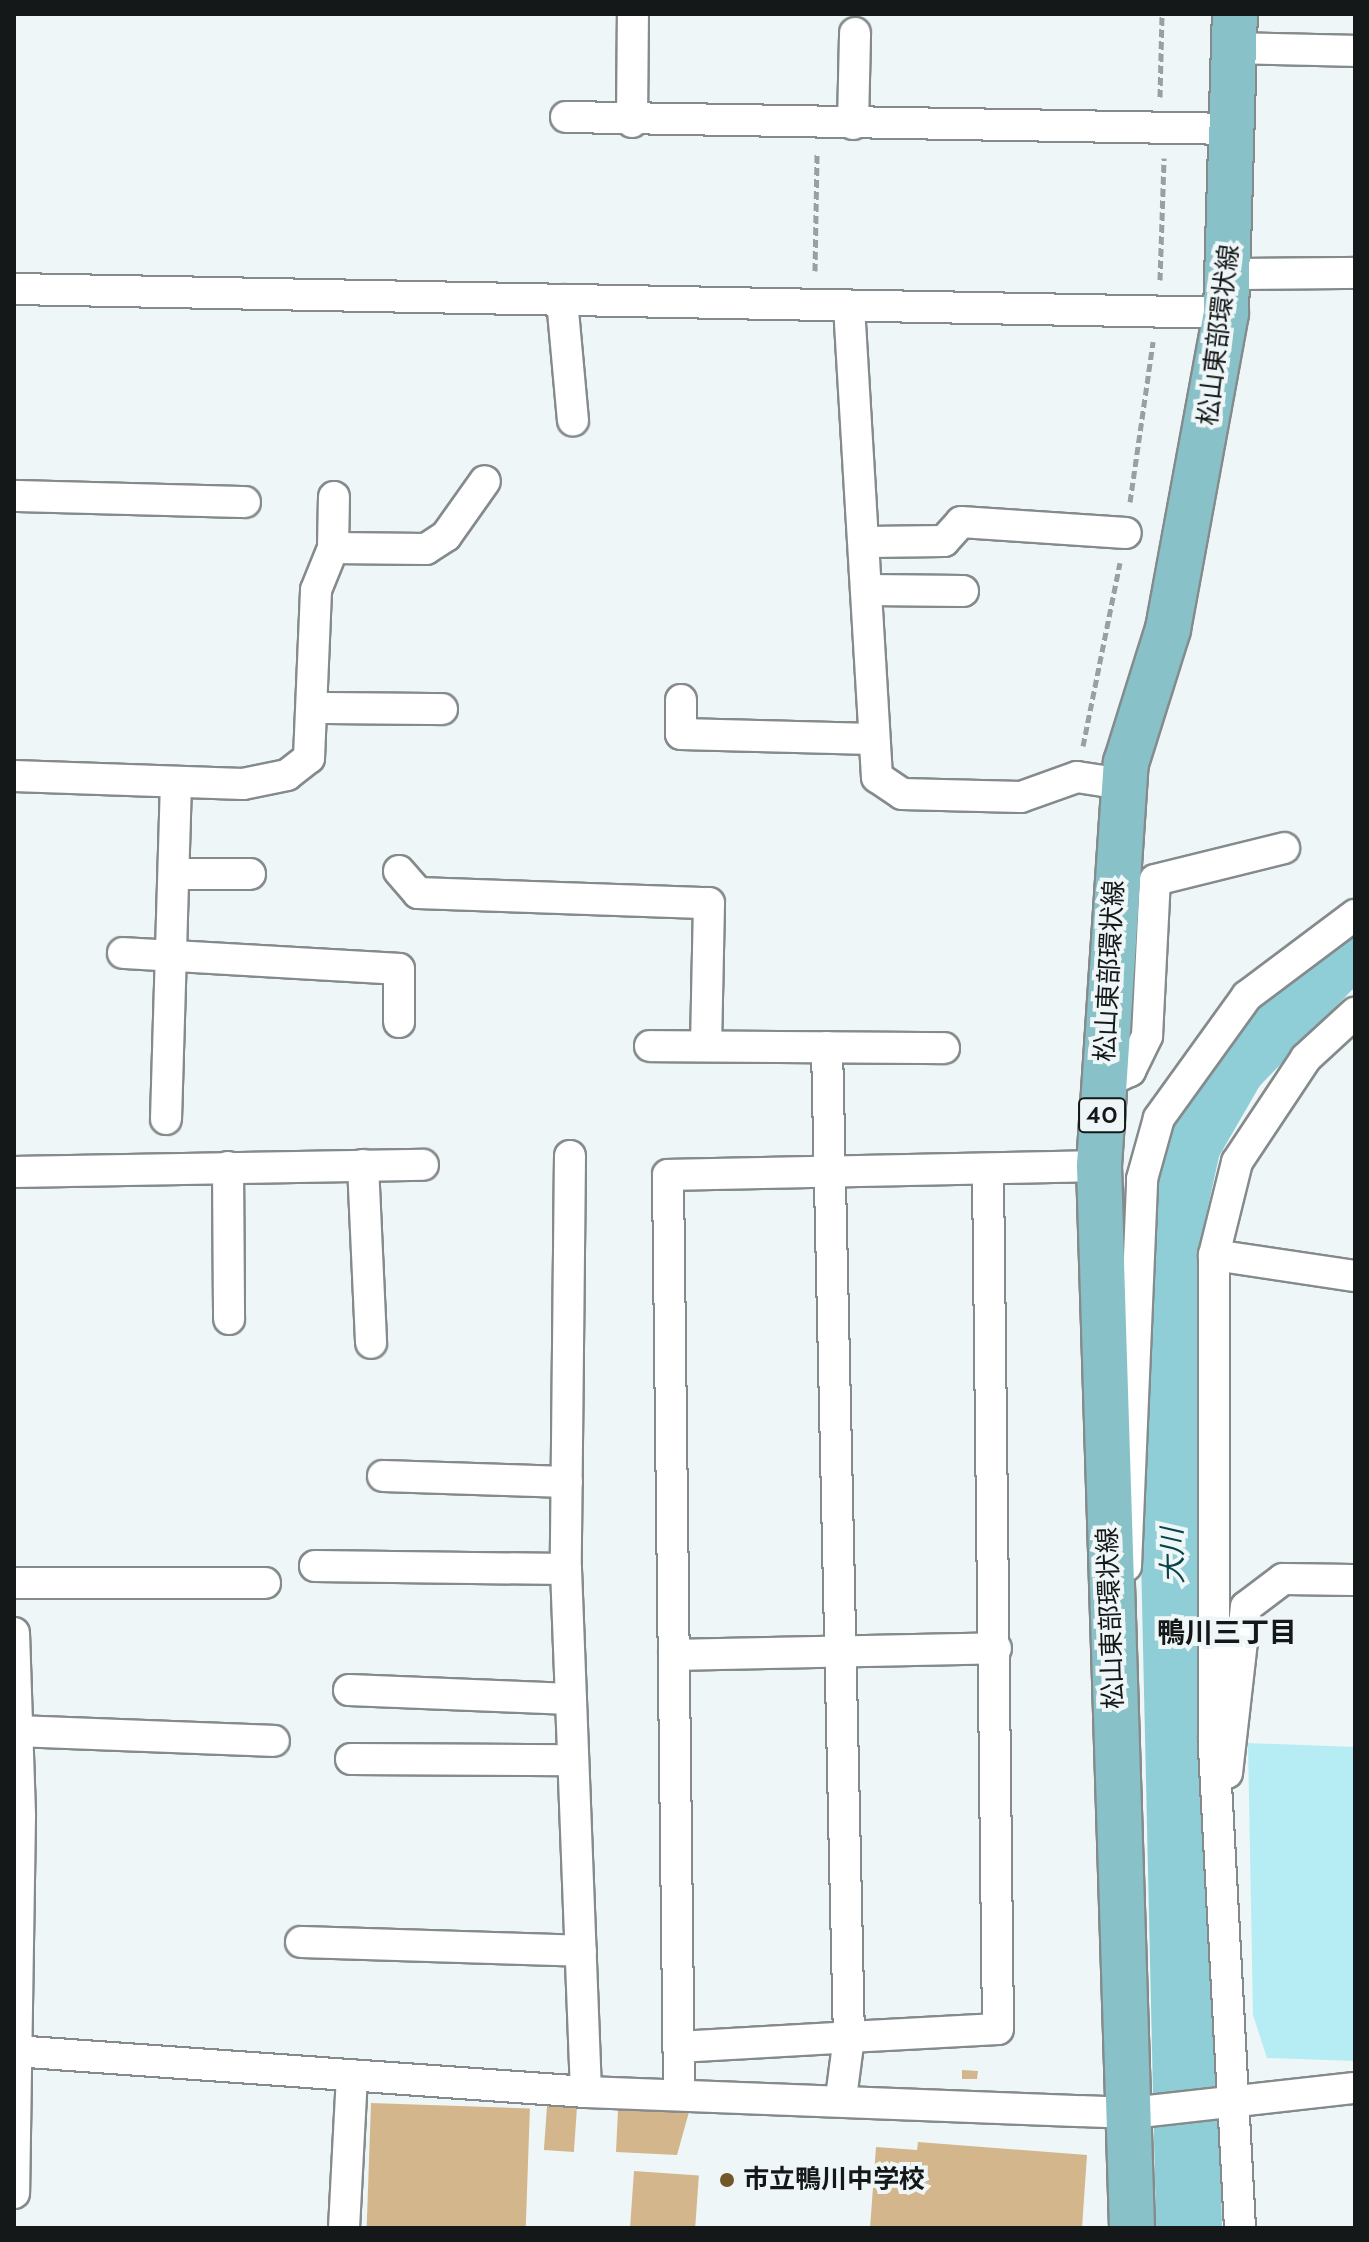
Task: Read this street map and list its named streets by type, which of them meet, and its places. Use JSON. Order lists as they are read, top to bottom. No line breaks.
{"streets":{"main road":["松山東部環状線","40"]},"districts":["鴨川三丁目"],"water":["大川"],"places":["市立鴨川中学校"]}
